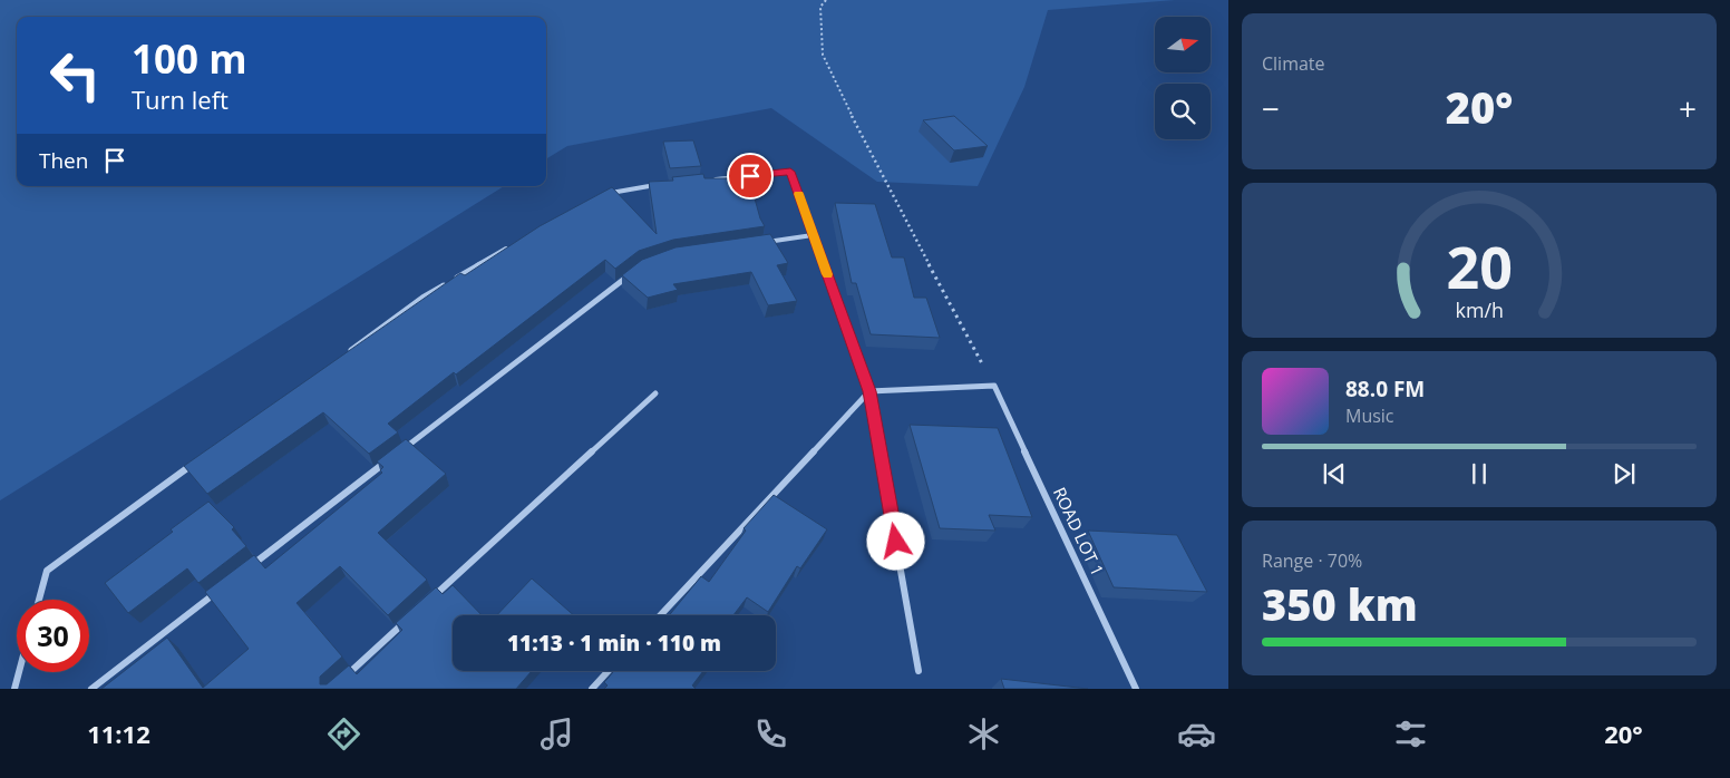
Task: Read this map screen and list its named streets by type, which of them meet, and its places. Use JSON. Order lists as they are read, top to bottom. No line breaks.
{"streets":{"street":["ROAD LOT 1"]},"north":"right","page":{"tile":["Climate",["Range · 70%","350 km"]],"turn":["100 m","Turn left"],"heat":["−","20°","+"],"then":"Then","song":["88.0 FM","Music"],"limit":"30","trip":"11:13 · 1 min · 110 m","tabs":["11:12","20°"],"gauge":["20","km/h"]}}
